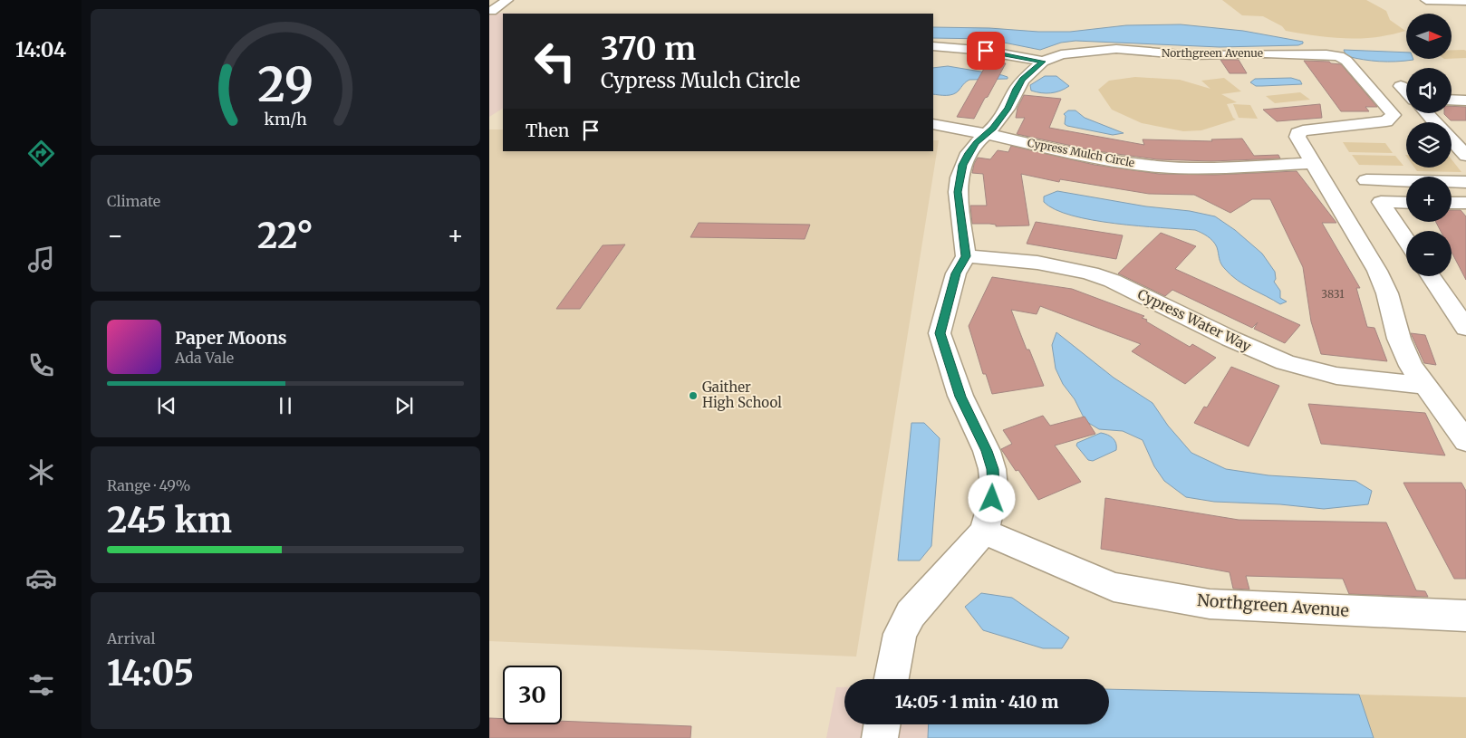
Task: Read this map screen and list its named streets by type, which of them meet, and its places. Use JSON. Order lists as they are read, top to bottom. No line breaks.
{"streets":{"street":["Northgreen Avenue","Cypress Mulch Circle","Cypress Water Way"]},"crossings":[["Northgreen Avenue","Cypress Mulch Circle"],["Northgreen Avenue","Cypress Water Way"]],"places":["Gaither High School"],"house_numbers":["3831"],"north":"right","page":{"tabs":"14:04","map_buttons":["+","−"],"turn":["370 m","Cypress Mulch Circle"],"then":"Then","tile":["Climate",["Range · 49%","245 km"],["Arrival","14:05"]],"heat":["−","22°","+"],"song":["Paper Moons","Ada Vale"],"limit":"30","trip":"14:05 · 1 min · 410 m","gauge":["29","km/h"]}}
